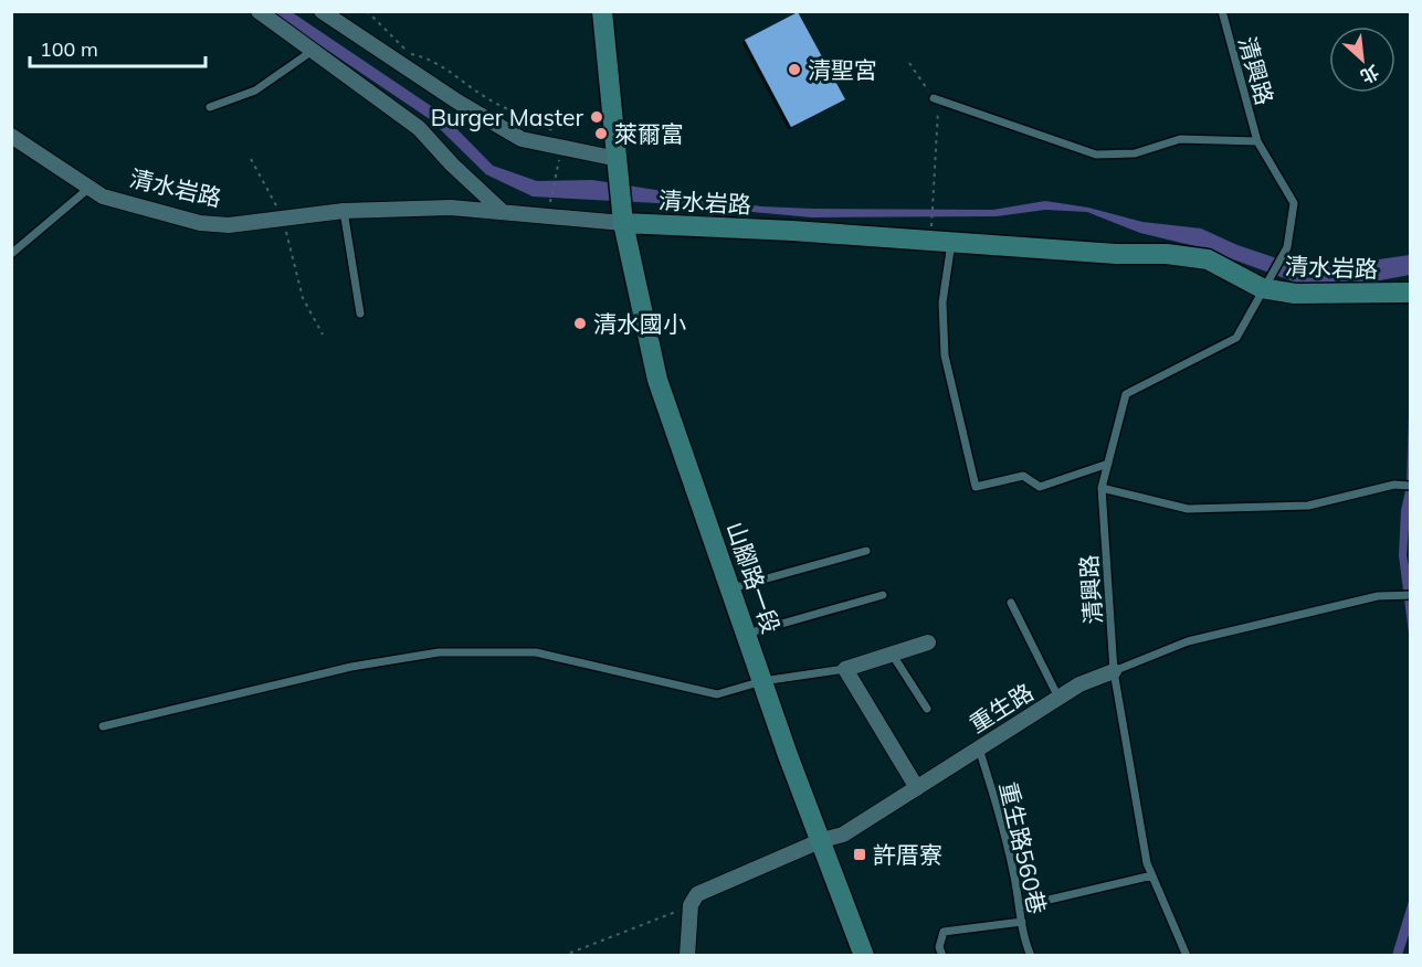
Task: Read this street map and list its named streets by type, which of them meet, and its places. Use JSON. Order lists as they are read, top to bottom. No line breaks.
{"streets":{"main road":["清水岩路","山腳路一段"],"street":["重生路"],"lane":["清興路","重生路560巷"]},"crossings":[["清興路","清水岩路"],["清興路","重生路"],["清水岩路","山腳路一段"],["山腳路一段","重生路"],["重生路","重生路560巷"]],"places":{"other":["清聖宮","Burger Master","萊爾富","清水國小"],"transit":["許厝寮"]},"scale_bar":"100 m","north":"bottom right"}
